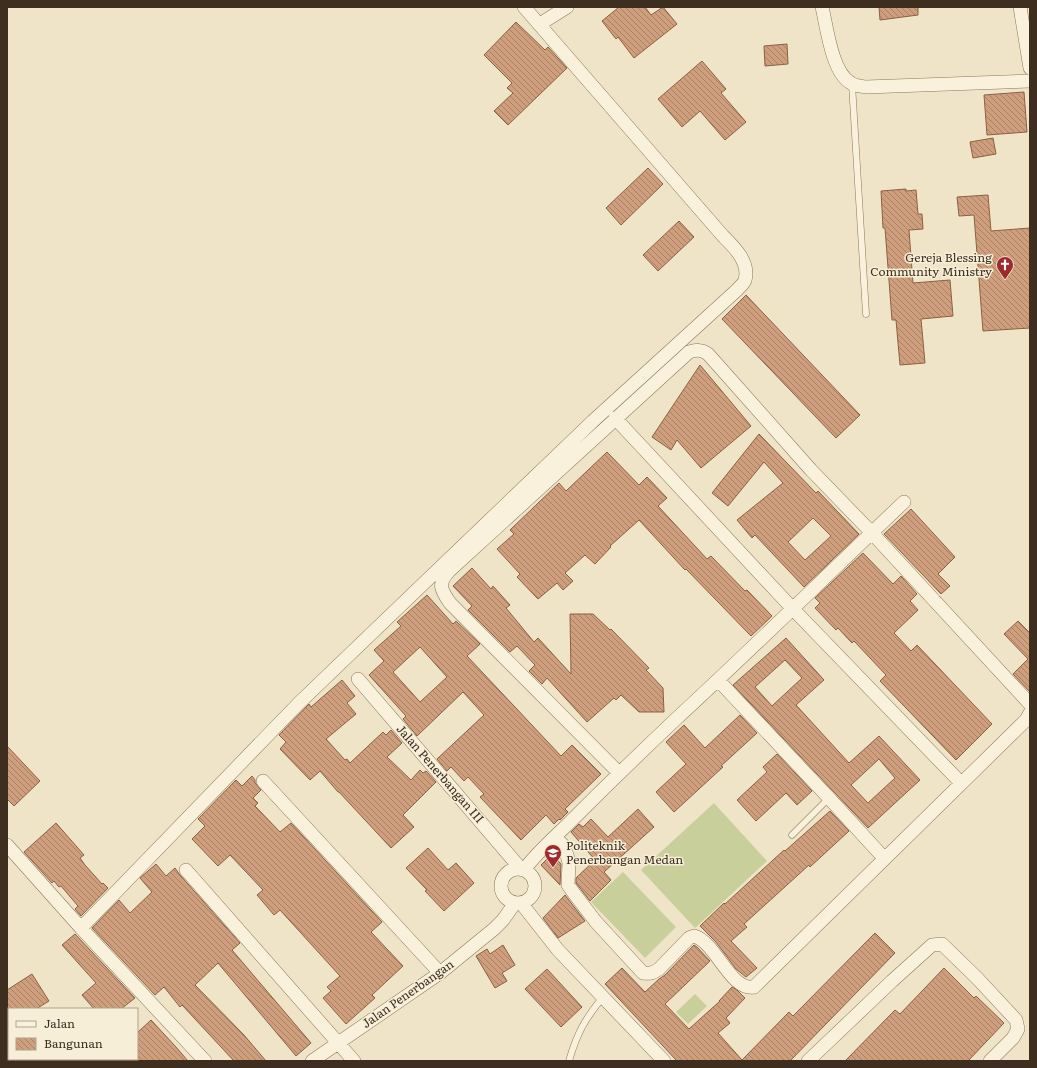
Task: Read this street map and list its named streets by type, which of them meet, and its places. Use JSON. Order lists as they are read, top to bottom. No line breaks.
{"streets":{"street":["Jalan Penerbangan III","Jalan Penerbangan"]},"crossings":[["Jalan Penerbangan III","Jalan Penerbangan"]],"places":{"church":["Gereja Blessing Community Ministry"],"school or university":["Politeknik Penerbangan Medan"]},"legend":["Jalan","Bangunan"]}
